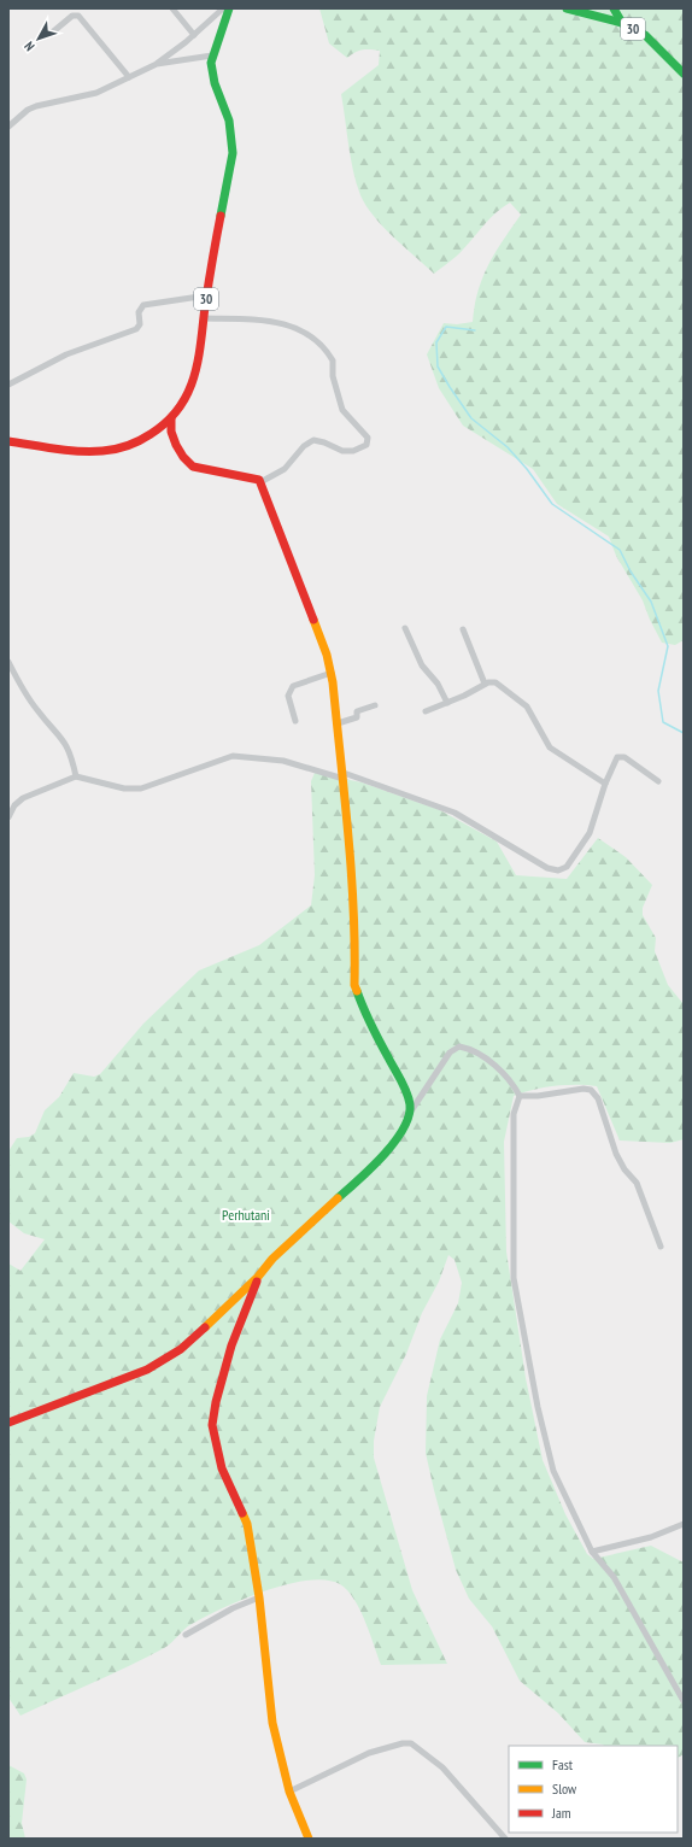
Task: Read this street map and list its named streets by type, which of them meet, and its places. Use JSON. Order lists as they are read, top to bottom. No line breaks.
{"streets":{"main road":["30"]},"parks":["Perhutani"],"legend":["Fast","Slow","Jam"],"north":"bottom left"}
